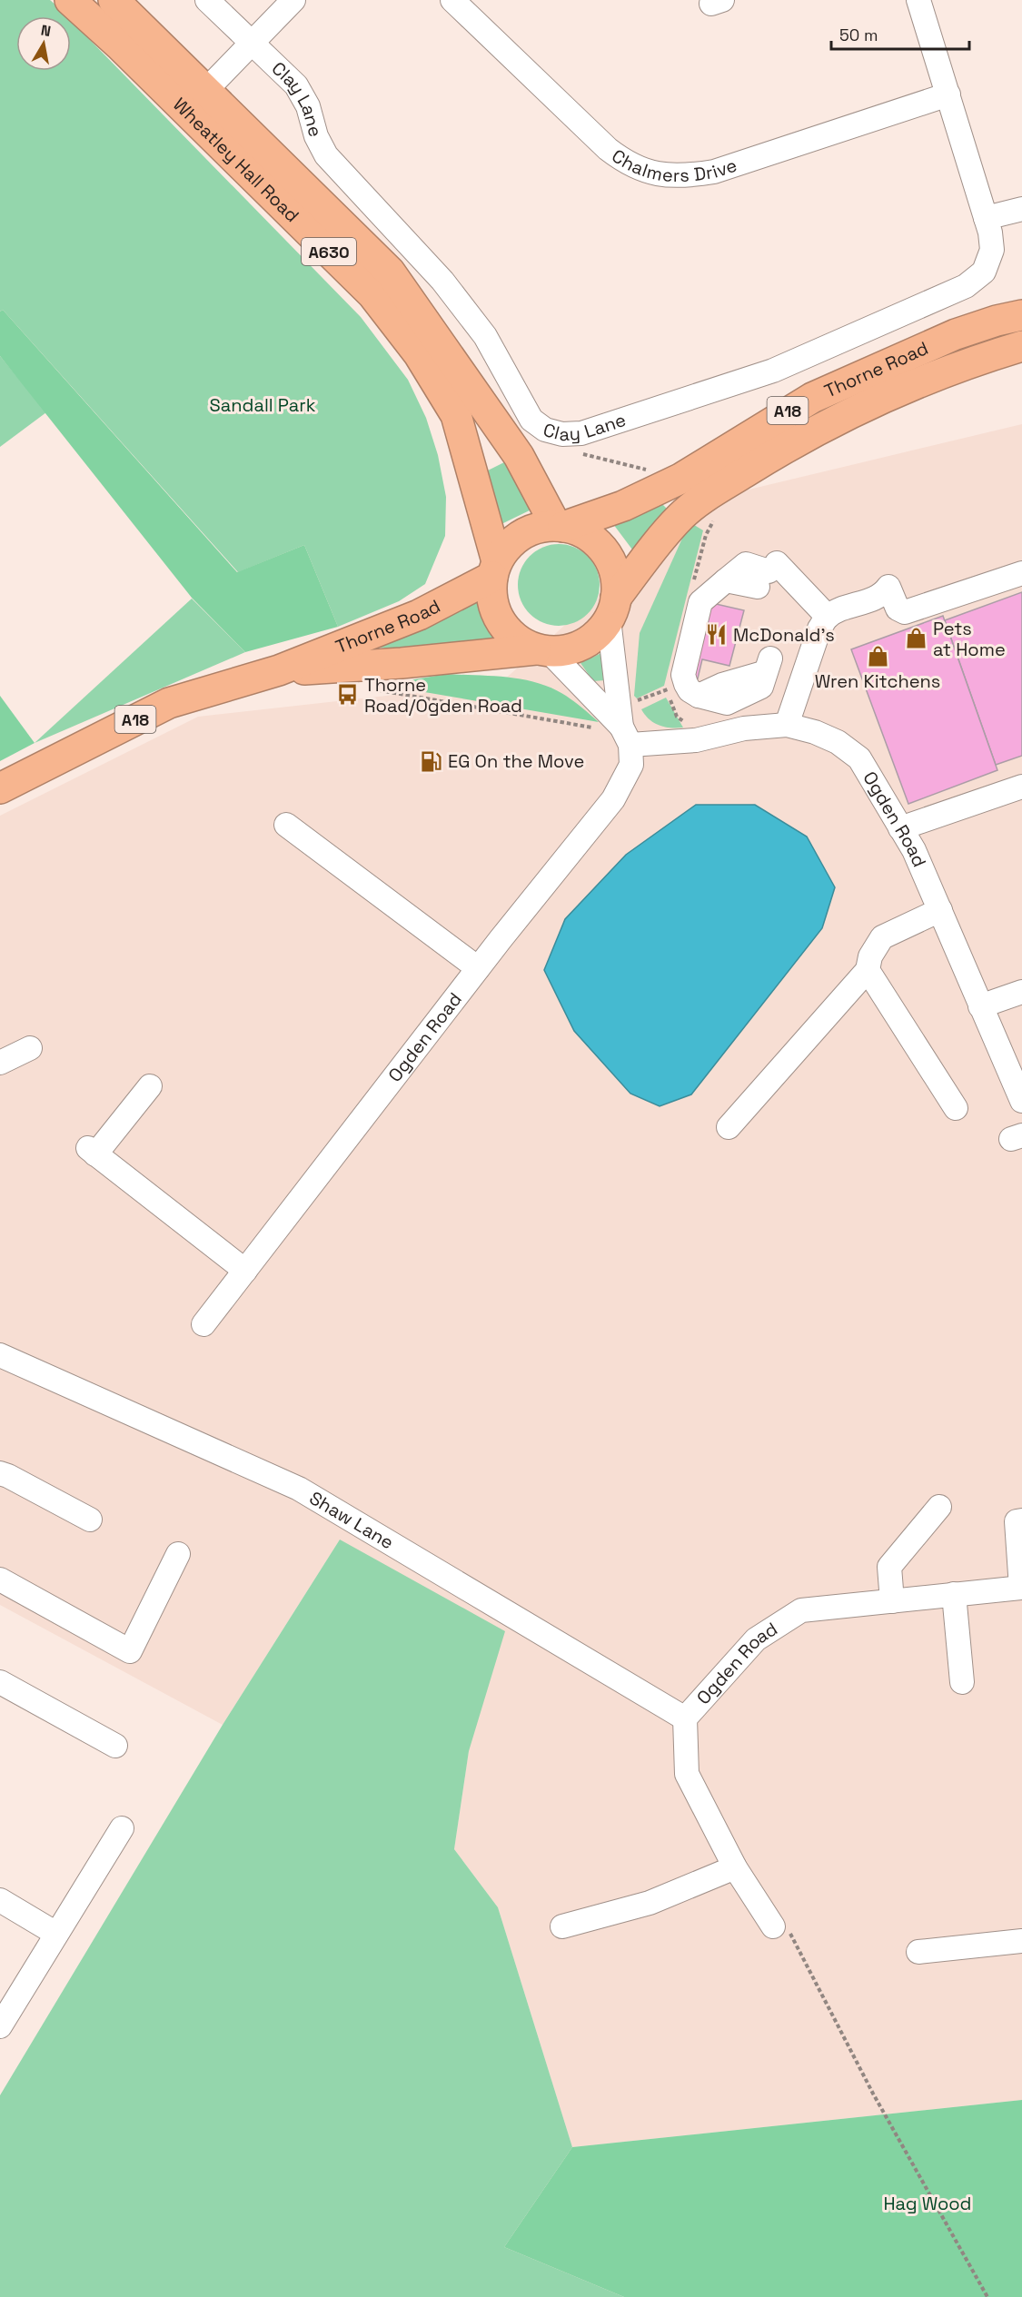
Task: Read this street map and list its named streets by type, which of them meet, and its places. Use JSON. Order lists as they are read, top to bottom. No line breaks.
{"streets":{"highway":["Wheatley Hall Road","A630","Thorne Road","A18"],"street":["Clay Lane","Chalmers Drive","Ogden Road","Shaw Lane"]},"crossings":[["Clay Lane","Chalmers Drive"],["Wheatley Hall Road","Thorne Road"],["Wheatley Hall Road","Ogden Road"],["Thorne Road","Ogden Road"],["Ogden Road","Shaw Lane"]],"parks":["Sandall Park","Hag Wood"],"places":{"restaurant":["McDonald's"],"shop":["Pets at Home","Wren Kitchens"],"bus stop":["Thorne Road/Ogden Road"],"fuel station":["EG On the Move"]},"scale_bar":"50 m","north":"top"}
